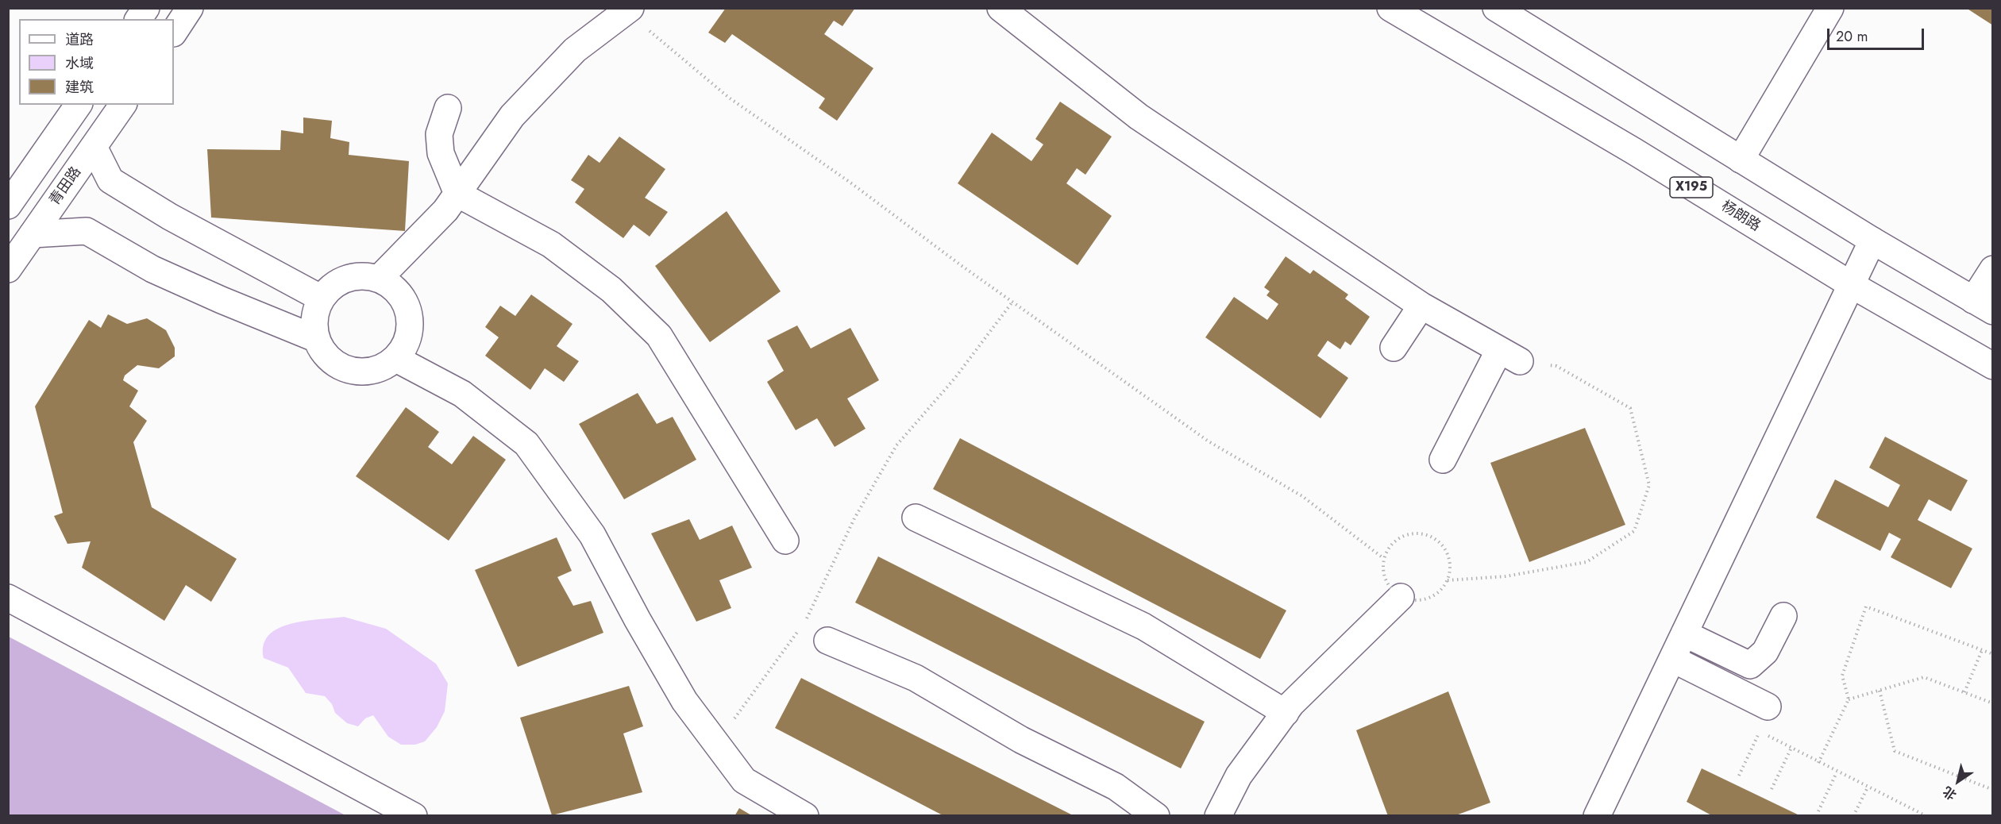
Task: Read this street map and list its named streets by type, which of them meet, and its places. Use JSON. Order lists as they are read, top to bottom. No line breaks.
{"streets":{"street":["青田路","X195","杨朗路"]},"legend":["道路","水域","建筑"],"scale_bar":"20 m","north":"bottom left"}
